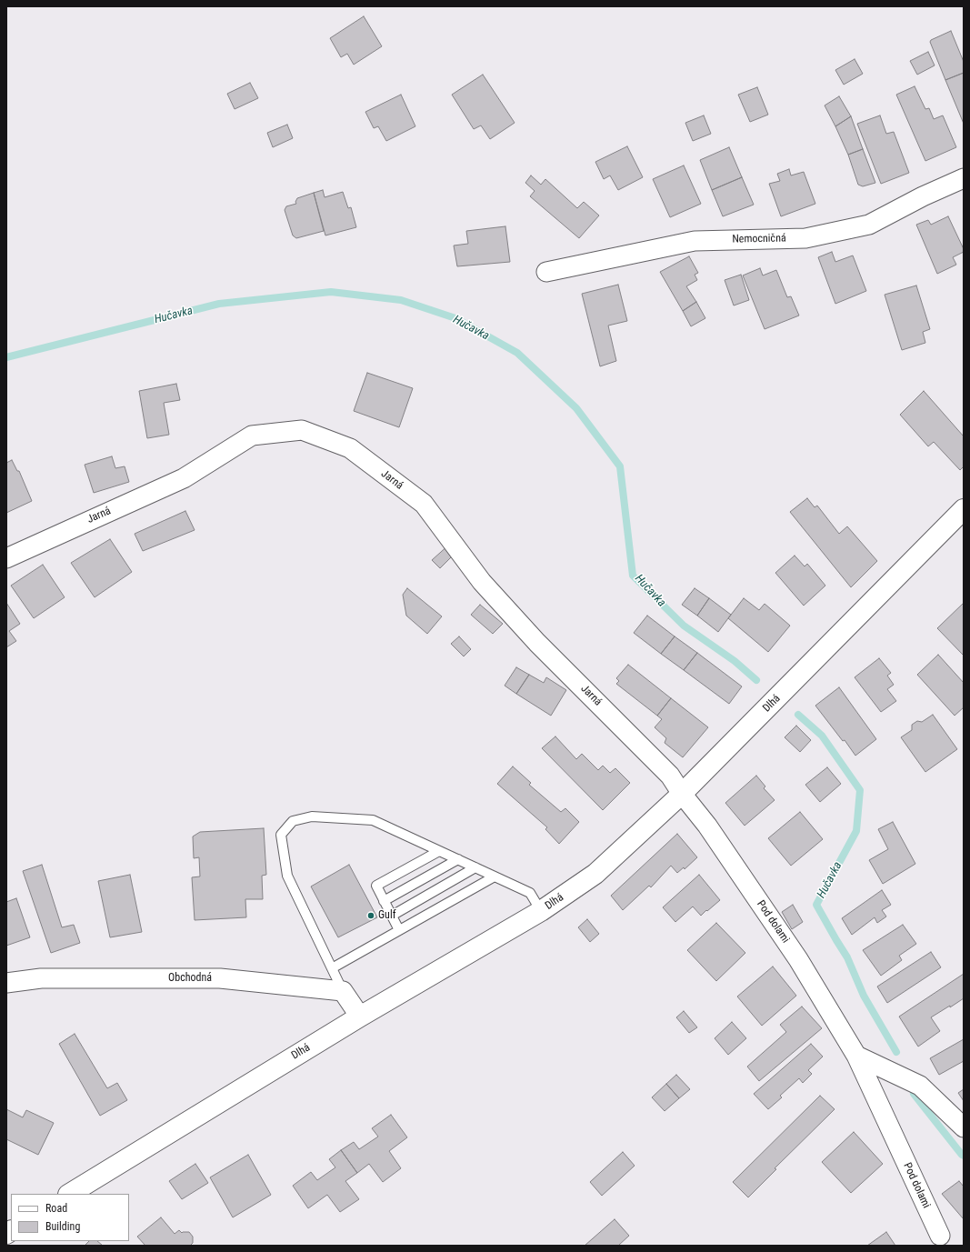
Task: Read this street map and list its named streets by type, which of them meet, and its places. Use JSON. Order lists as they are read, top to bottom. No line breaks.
{"streets":{"street":["Nemocničná","Jarná","Dlhá","Pod dolami","Obchodná"]},"crossings":[["Jarná","Dlhá"],["Jarná","Pod dolami"],["Dlhá","Pod dolami"]],"water":["Hučavka"],"places":["Gulf"],"legend":["Road","Building"]}
